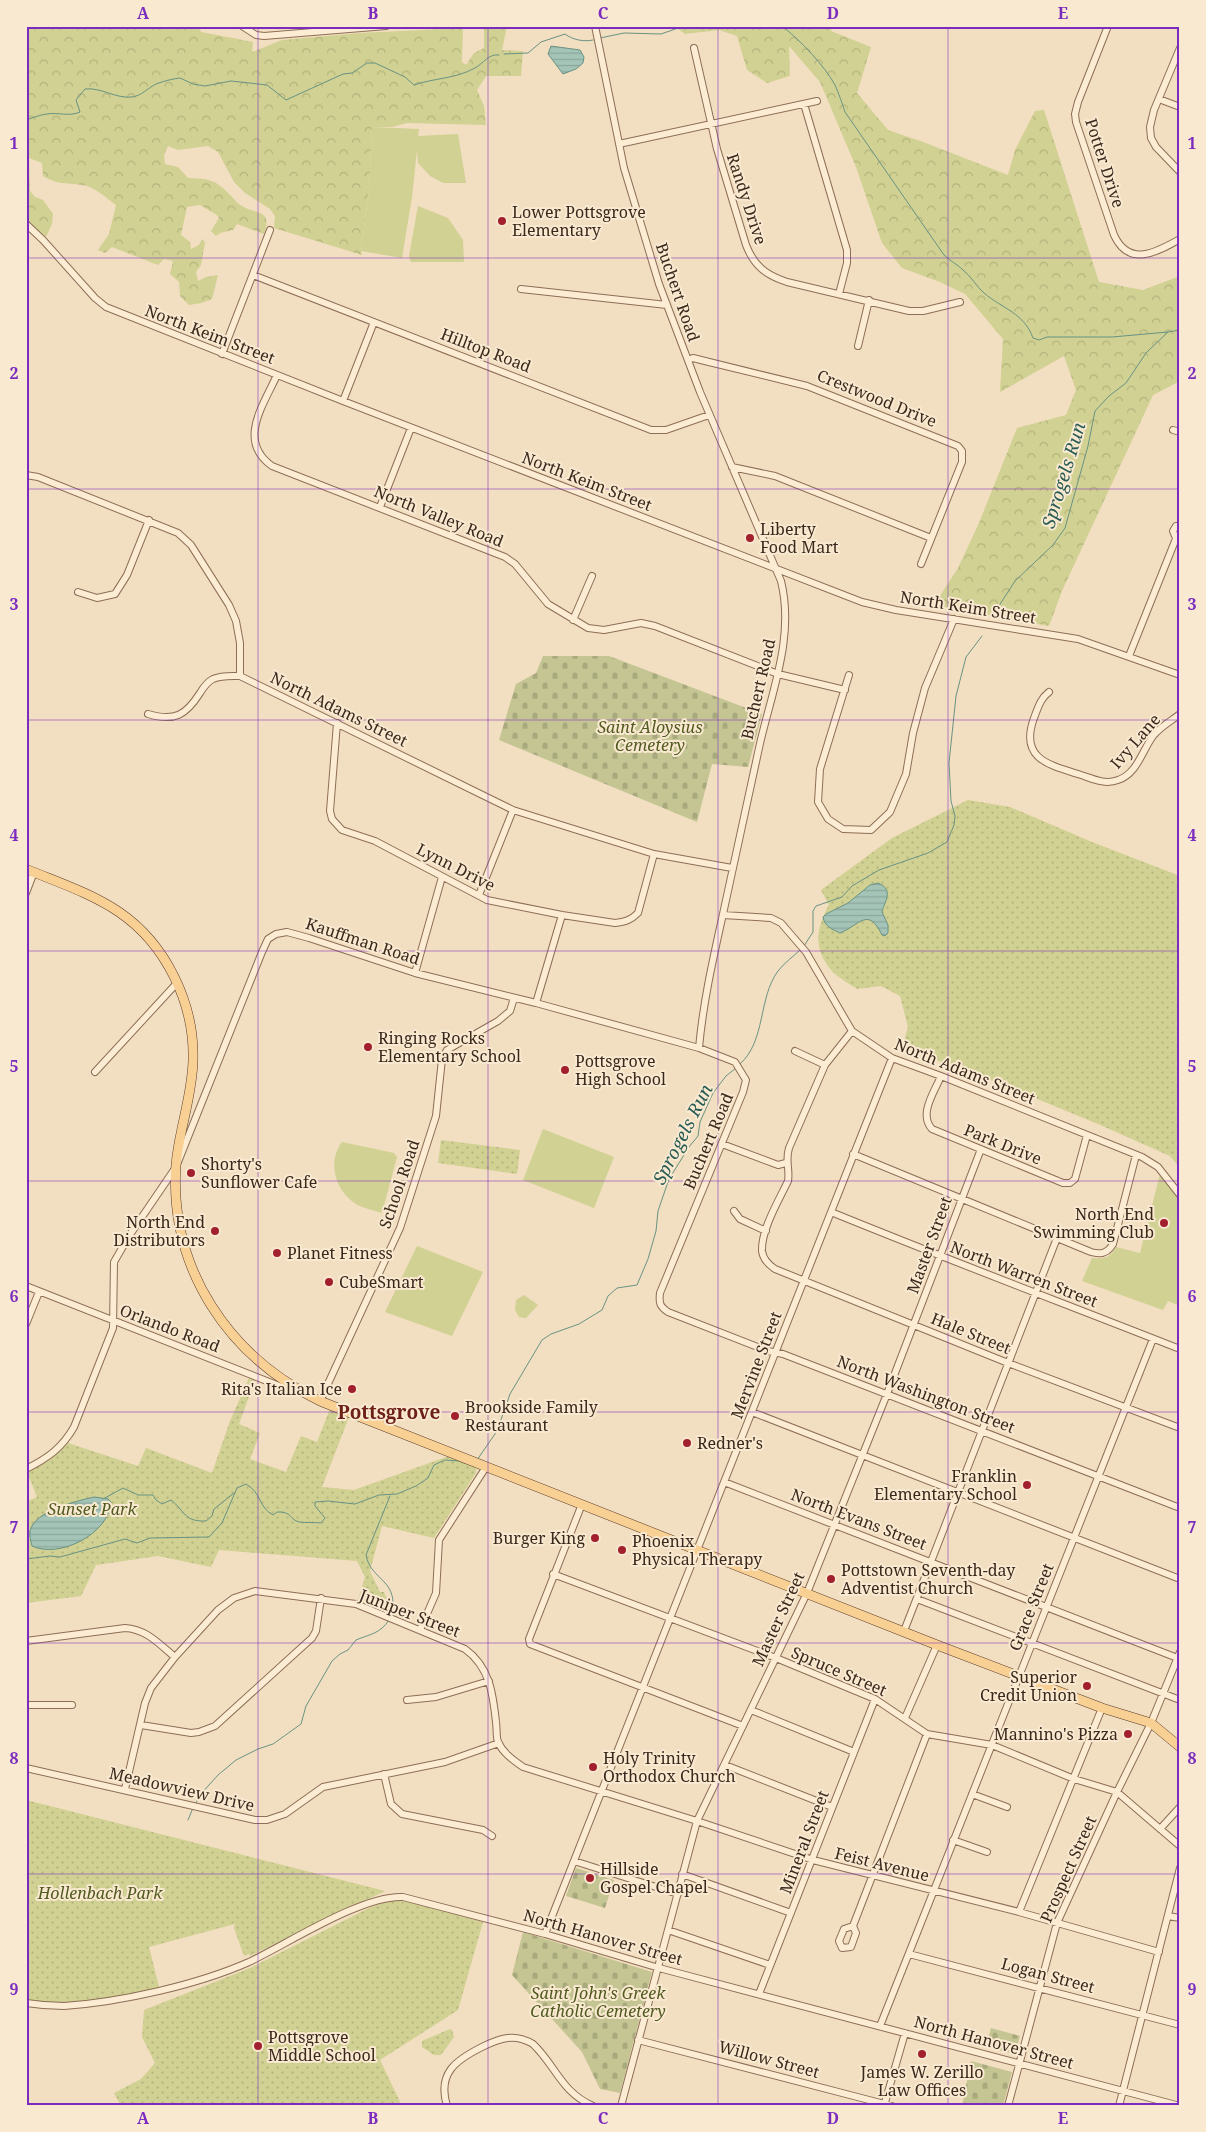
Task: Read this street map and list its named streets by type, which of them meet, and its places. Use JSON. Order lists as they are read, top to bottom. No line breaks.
{"streets":{"street":["Potter Drive","Randy Drive","Buchert Road","North Keim Street","Hilltop Road","Crestwood Drive","North Valley Road","North Adams Street","Ivy Lane","Lynn Drive","Kauffman Road","Park Drive","School Road","Master Street","North Warren Street","Orlando Road","Hale Street","Mervine Street","North Washington Street","North Evans Street","Grace Street","Juniper Street","Spruce Street","Meadowview Drive","Mineral Street","Feist Avenue","Prospect Street","North Hanover Street","Logan Street","Willow Street"]},"crossings":[["Buchert Road","North Keim Street"],["Buchert Road","Hilltop Road"],["Buchert Road","Crestwood Drive"],["Buchert Road","North Valley Road"],["Buchert Road","North Adams Street"],["Buchert Road","Kauffman Road"],["Buchert Road","North Washington Street"],["North Keim Street","North Valley Road"],["North Adams Street","Lynn Drive"],["North Adams Street","Park Drive"],["North Adams Street","Mervine Street"],["Kauffman Road","School Road"],["Kauffman Road","Orlando Road"],["Park Drive","Master Street"],["Master Street","North Warren Street"],["Master Street","Hale Street"],["Master Street","North Washington Street"],["Master Street","North Evans Street"],["Master Street","Spruce Street"],["Master Street","Feist Avenue"],["Master Street","North Hanover Street"],["Master Street","Willow Street"],["North Warren Street","Mervine Street"],["North Warren Street","Grace Street"],["Hale Street","Mervine Street"],["Hale Street","Grace Street"],["Mervine Street","North Washington Street"],["Mervine Street","North Evans Street"],["Mervine Street","Spruce Street"],["Mervine Street","Feist Avenue"],["Mervine Street","North Hanover Street"],["North Washington Street","Grace Street"],["North Evans Street","Grace Street"],["North Evans Street","Prospect Street"],["Grace Street","Spruce Street"],["Grace Street","Feist Avenue"],["Grace Street","North Hanover Street"],["Grace Street","Logan Street"],["Juniper Street","Meadowview Drive"],["Spruce Street","Mineral Street"],["Spruce Street","Prospect Street"],["Mineral Street","Feist Avenue"],["Mineral Street","North Hanover Street"],["Feist Avenue","Prospect Street"],["Prospect Street","North Hanover Street"],["Prospect Street","Logan Street"]],"districts":["Pottsgrove"],"water":["Sprogels Run"],"parks":["Saint Aloysius Cemetery","Sunset Park","Hollenbach Park","Saint John's Greek Catholic Cemetery"],"places":["Lower Pottsgrove Elementary","Liberty Food Mart","Ringing Rocks Elementary School","Pottsgrove High School","Shorty's Sunflower Cafe","North End Swimming Club","North End Distributors","Planet Fitness","CubeSmart","Rita's Italian Ice","Brookside Family Restaurant","Redner's","Franklin Elementary School","Burger King","Phoenix Physical Therapy","Pottstown Seventh-day Adventist Church","Superior Credit Union","Mannino's Pizza","Holy Trinity Orthodox Church","Hillside Gospel Chapel","Pottsgrove Middle School","James W. Zerillo Law Offices"],"grid":{"columns":["A","B","C","D","E"],"rows":["1","2","3","4","5","6","7","8","9"]}}
